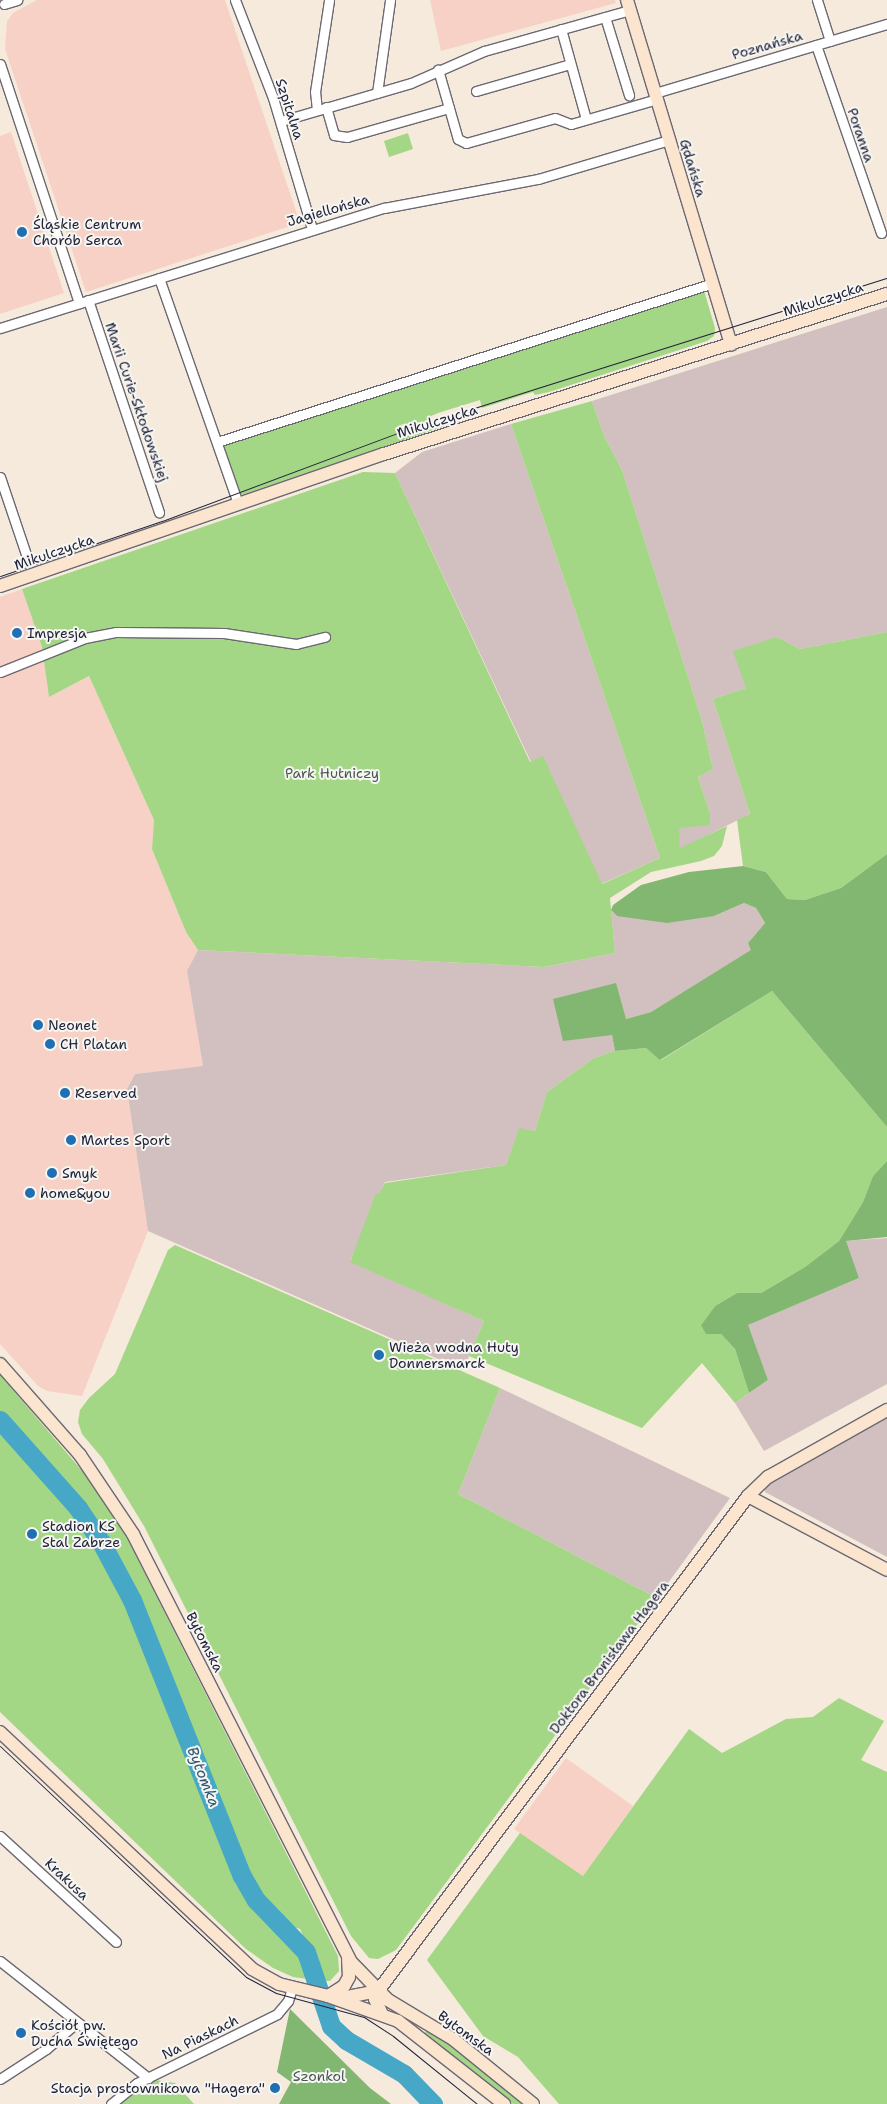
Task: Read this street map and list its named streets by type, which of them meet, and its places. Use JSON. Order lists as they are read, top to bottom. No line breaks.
{"streets":{"street":["Poznańska","Szpitalna","Poranna","Gdańska","Jagiellońska","Mikulczycka","Marii Curie-Skłodowskiej","Bytomska","Doktora Bronisława Hagera","Krakusa","Na Piaskach"]},"crossings":[["Poznańska","Poranna"],["Poznańska","Gdańska"],["Szpitalna","Jagiellońska"],["Gdańska","Jagiellońska"],["Gdańska","Mikulczycka"],["Jagiellońska","Marii Curie-Skłodowskiej"],["Bytomska","Doktora Bronisława Hagera"]],"water":["Bytomka"],"parks":["Park Hutniczy","Szonkol"],"places":["Śląskie Centrum Chorób Serca","Impresja","Neonet","CH Platan","Reserved","Martes Sport","Smyk","home&you","Wieża wodna Huty Donnersmarck","Stadion KS Stal Zabrze","Kościół pw. Ducha Świętego","Stacja prostownikowa \"Hagera\""]}
